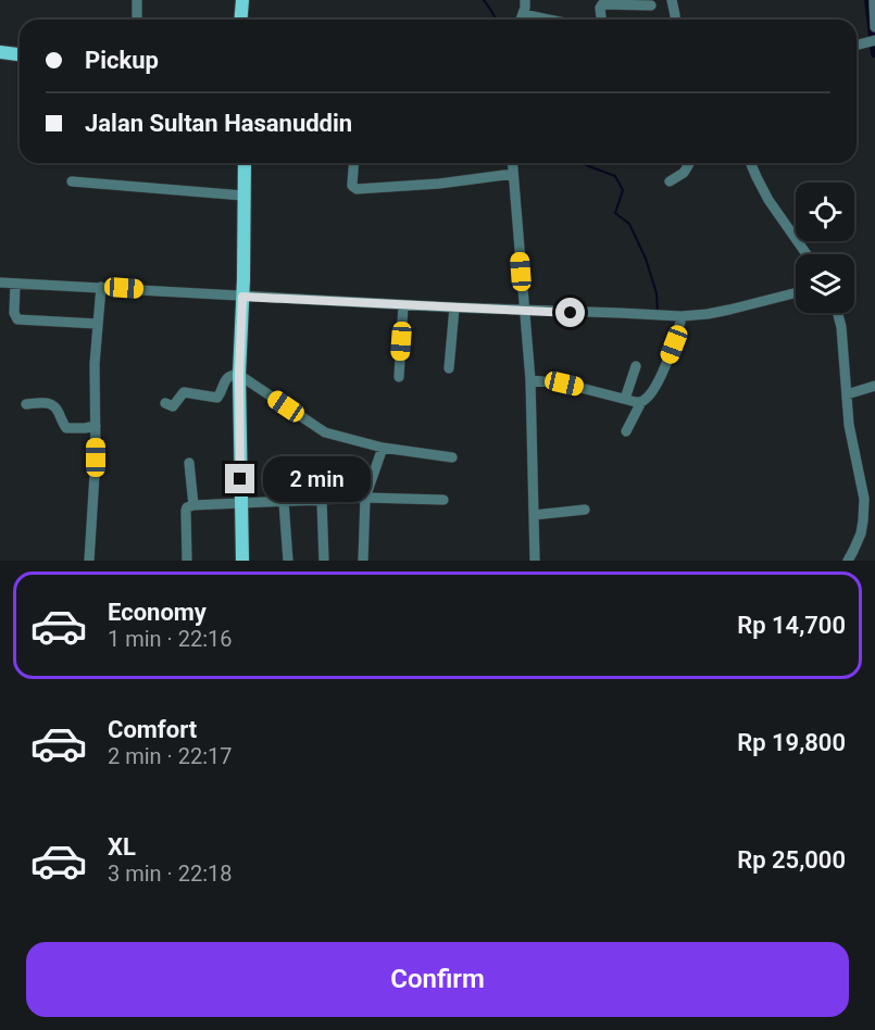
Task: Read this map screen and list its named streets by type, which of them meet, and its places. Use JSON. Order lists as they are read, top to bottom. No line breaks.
{"page":{"banner":["Pickup","Jalan Sultan Hasanuddin"],"bubble":"2 min","list":[{"name":"Economy","note":"1 min · 22:16","value":"Rp 14,700"},{"name":"Comfort","note":"2 min · 22:17","value":"Rp 19,800"},{"name":"XL","note":"3 min · 22:18","value":"Rp 25,000"}],"buttons":"Confirm"}}
